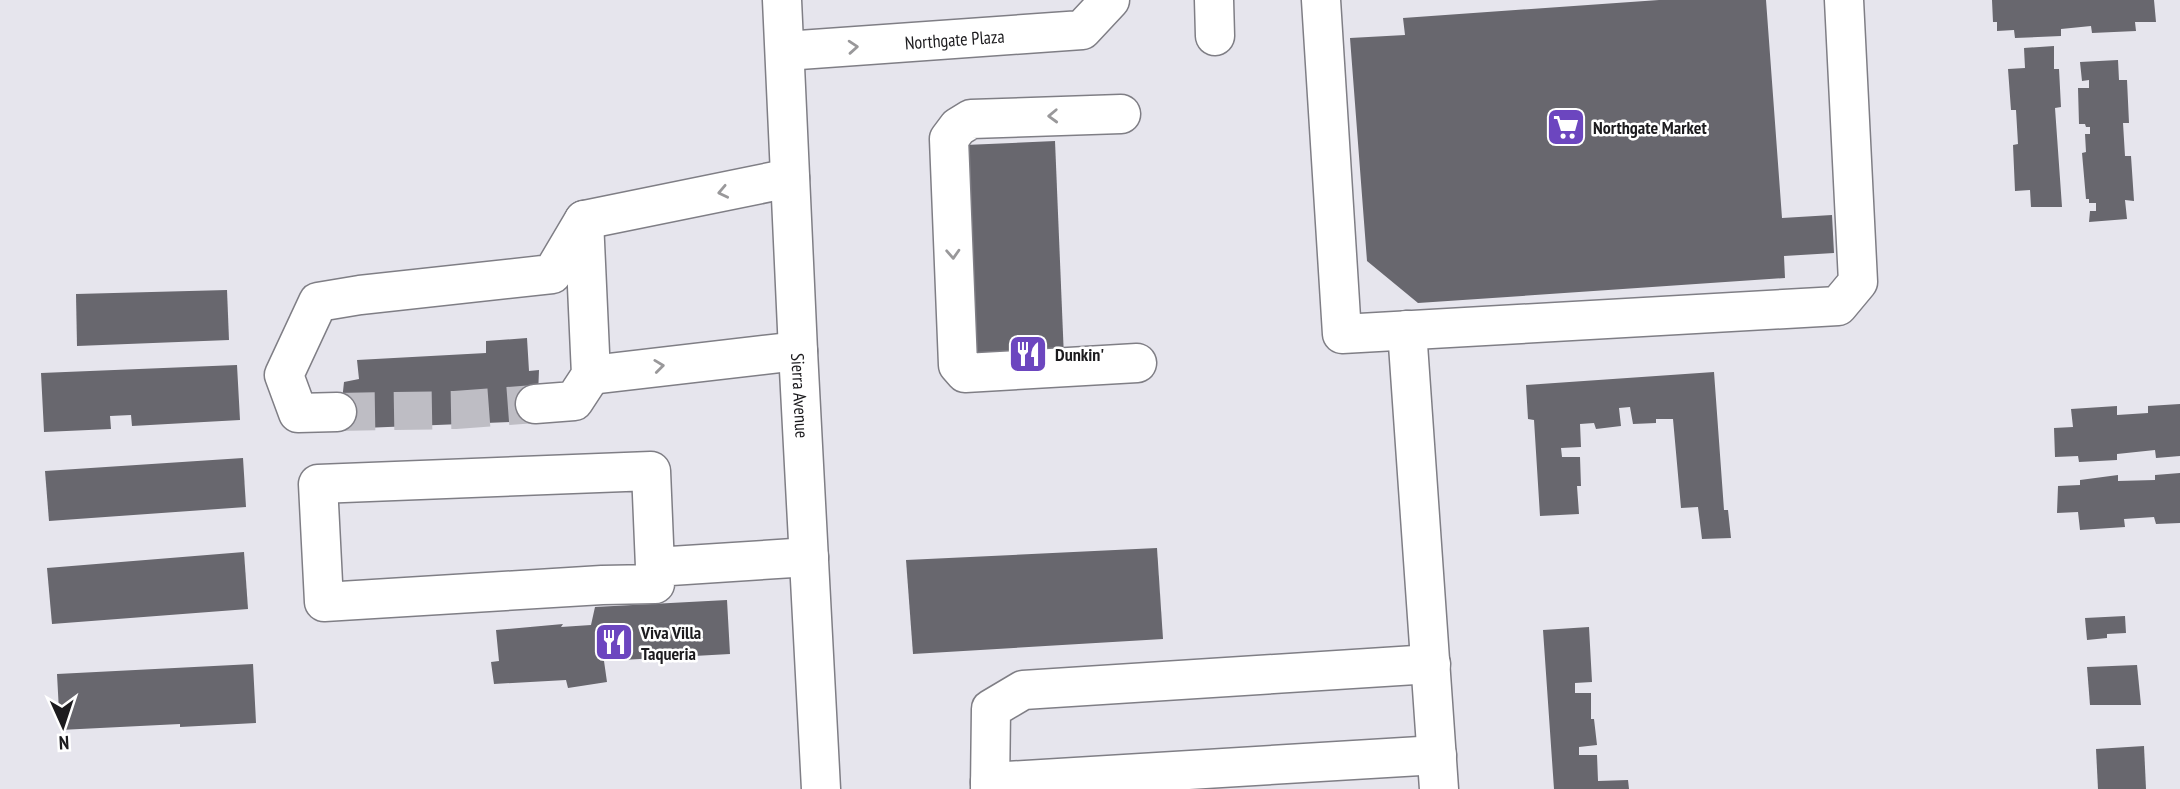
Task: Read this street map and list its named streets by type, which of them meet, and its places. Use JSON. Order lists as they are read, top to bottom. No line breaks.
{"streets":{"main road":["Northgate Plaza","Sierra Avenue"]},"crossings":[["Northgate Plaza","Sierra Avenue"]],"one_way":["Northgate Plaza"],"places":{"supermarket":["Northgate Market"],"restaurant":["Dunkin'","Viva Villa Taqueria"]},"north":"bottom"}
